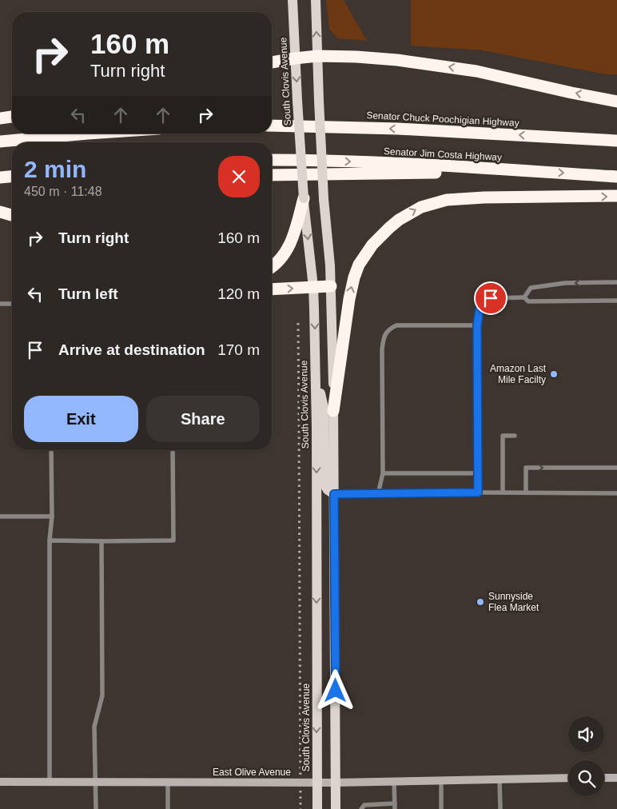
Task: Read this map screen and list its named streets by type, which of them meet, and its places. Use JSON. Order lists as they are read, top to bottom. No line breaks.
{"streets":{"highway":["Senator Chuck Poochigian Highway","Senator Jim Costa Highway"],"main road":["South Clovis Avenue","East Olive Avenue"]},"crossings":[["South Clovis Avenue","East Olive Avenue"]],"places":["Amazon Last Mile Facilty","Sunnyside Flea Market"],"page":{"turn":["160 m","Turn right"],"heading":["2 min","450 m · 11:48"],"list":[{"name":"Turn right","value":"160 m"},{"name":"Turn left","value":"120 m"},{"name":"Arrive at destination","value":"170 m"}],"buttons":["Exit","Share"]}}
